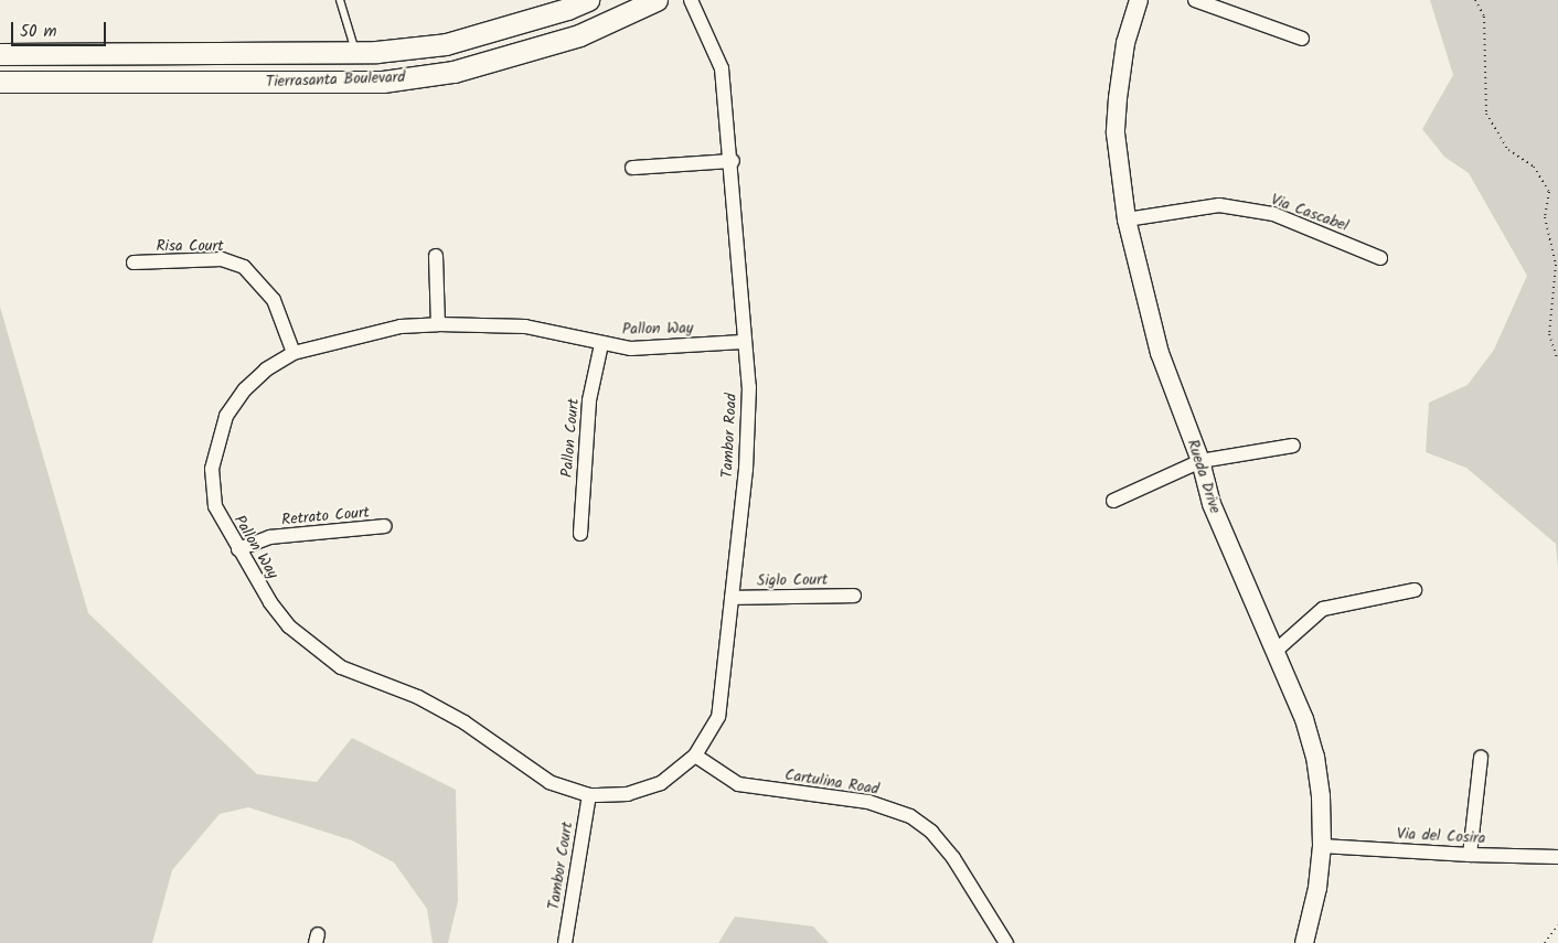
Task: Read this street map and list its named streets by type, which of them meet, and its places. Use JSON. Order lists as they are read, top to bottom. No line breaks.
{"streets":{"main road":["Tierrasanta Boulevard"],"street":["Via Cascabel","Risa Court","Pallon Way","Tambor Road","Pallon Court","Rueda Drive","Retrato Court","Siglo Court","Cartulina Road","Via del Cosira","Tambor Court"]},"crossings":[["Via Cascabel","Rueda Drive"],["Risa Court","Pallon Way"],["Pallon Way","Tambor Road"],["Pallon Way","Pallon Court"],["Pallon Way","Retrato Court"],["Pallon Way","Tambor Court"],["Tambor Road","Siglo Court"],["Tambor Road","Cartulina Road"],["Tambor Road","Tambor Court"],["Rueda Drive","Via del Cosira"]],"scale_bar":"50 m"}
